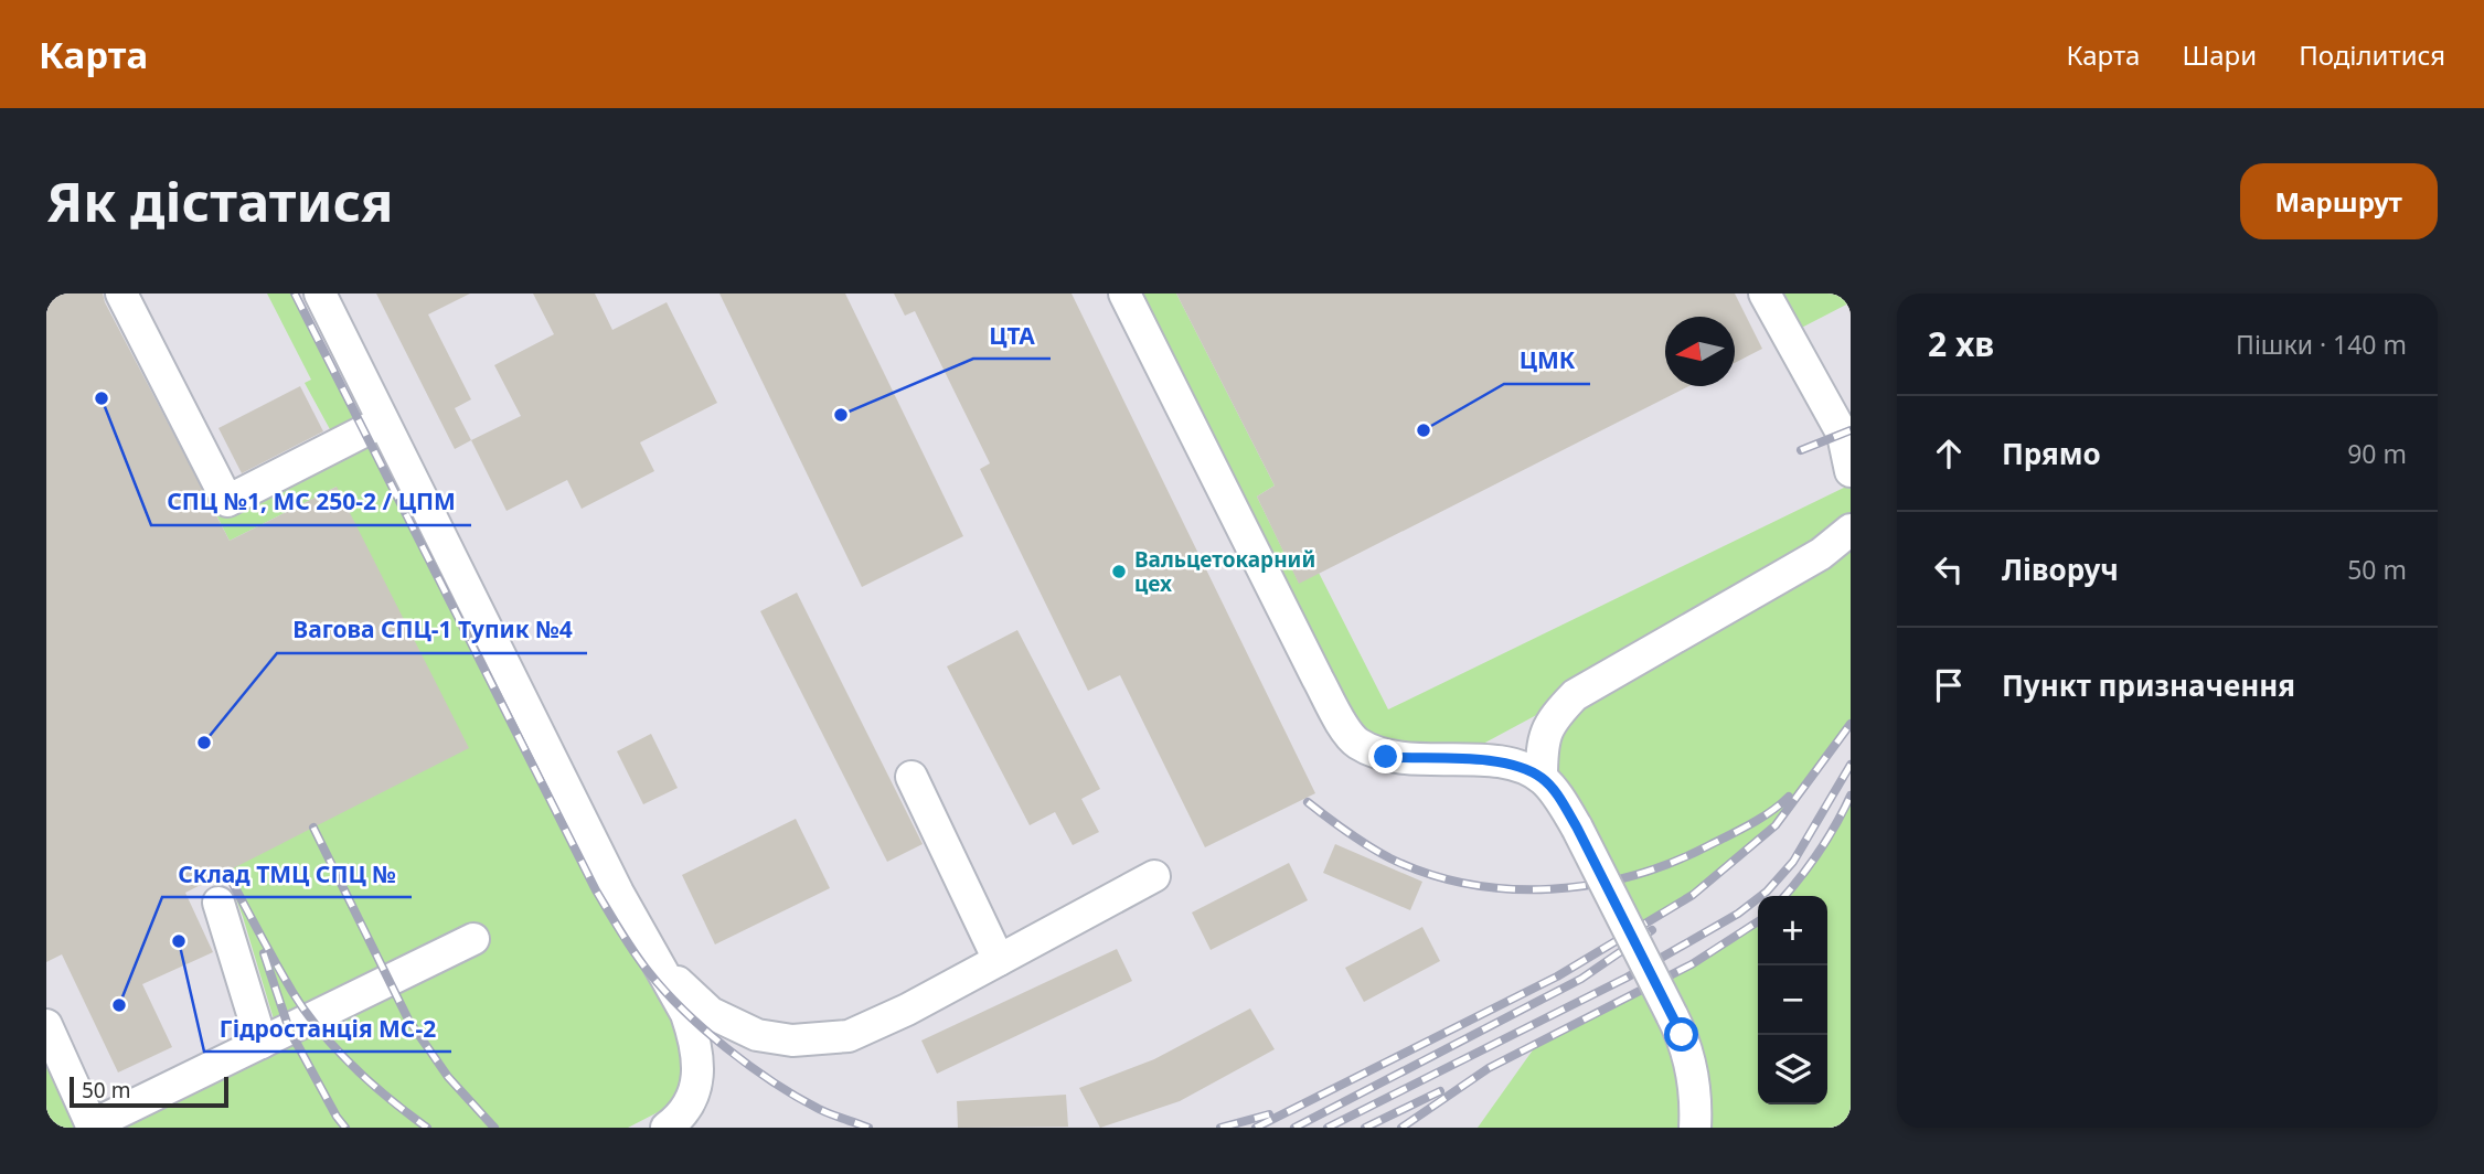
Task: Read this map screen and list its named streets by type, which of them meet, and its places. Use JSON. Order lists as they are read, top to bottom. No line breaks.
{"places":["СПЦ №1, МС 250-2 / ЦПМ","ЦТА","ЦМК","Вальцетокарний цех","Вагова СПЦ-1 Тупик №4","Гідростанція МС-2","Склад ТМЦ СПЦ №"],"scale_bar":"50 m","north":"left","page":{"header":"Карта","nav":["Карта","Шари","Поділитися"],"buttons":"Маршрут","title":"Як дістатися","heading":["2 хв","Пішки · 140 m"],"list":[["Прямо","90 m"],["Ліворуч","50 m"],"Пункт призначення"],"map_buttons":["+","−"],"scale":"50 m"}}
